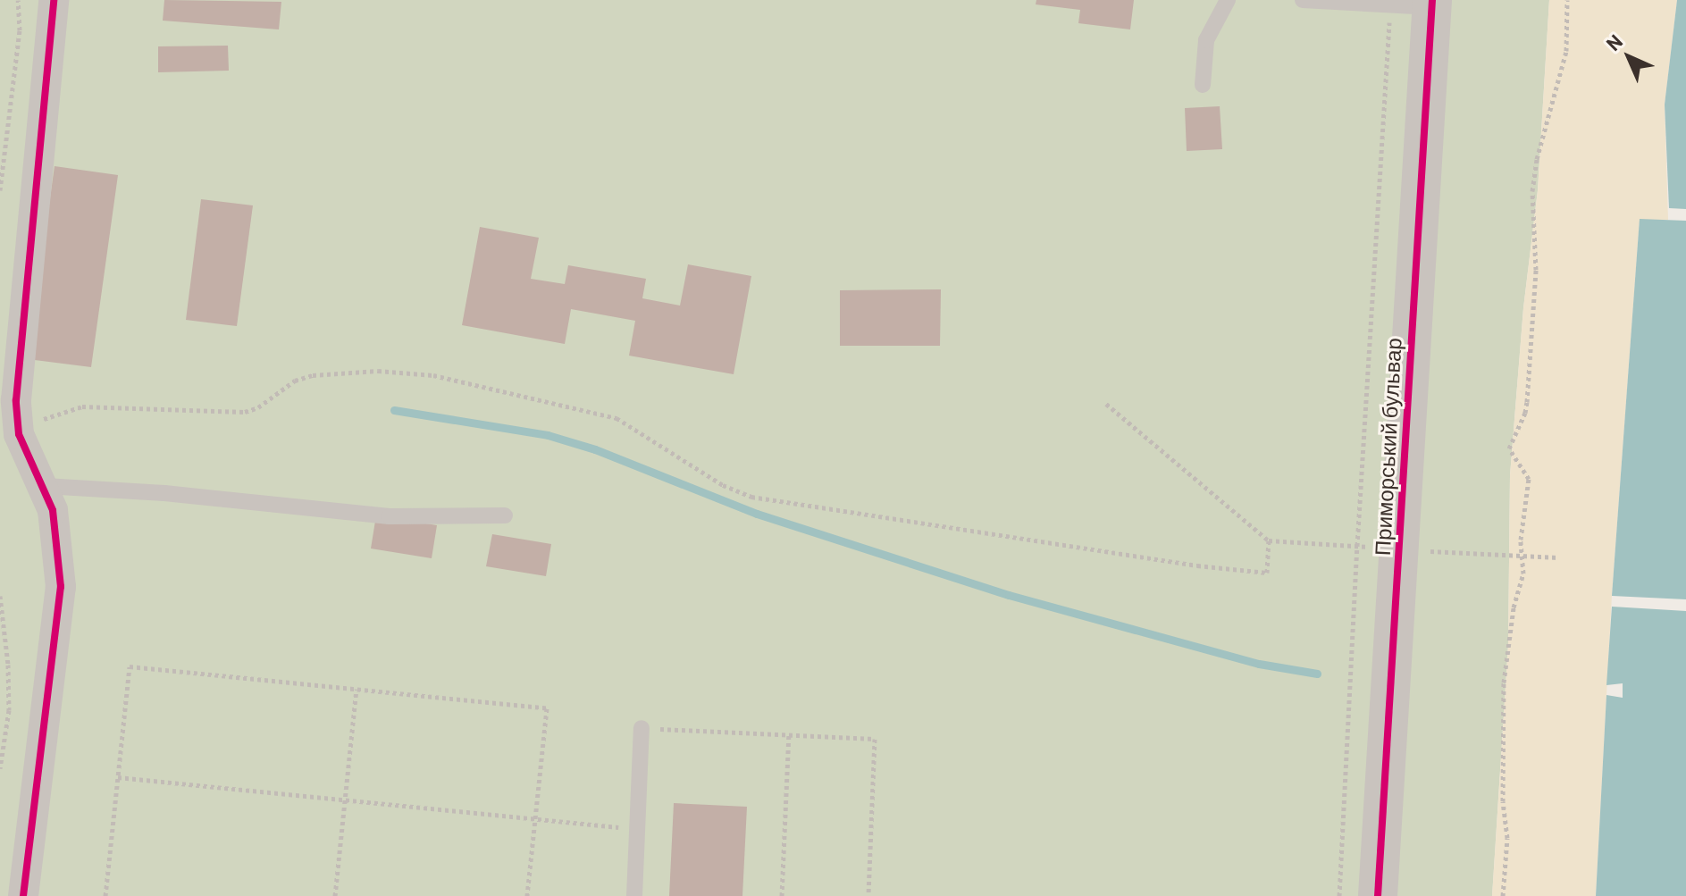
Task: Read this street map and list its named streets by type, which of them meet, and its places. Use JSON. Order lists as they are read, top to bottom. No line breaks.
{"streets":{"street":["Приморський бульвар"]},"north":"top left"}
